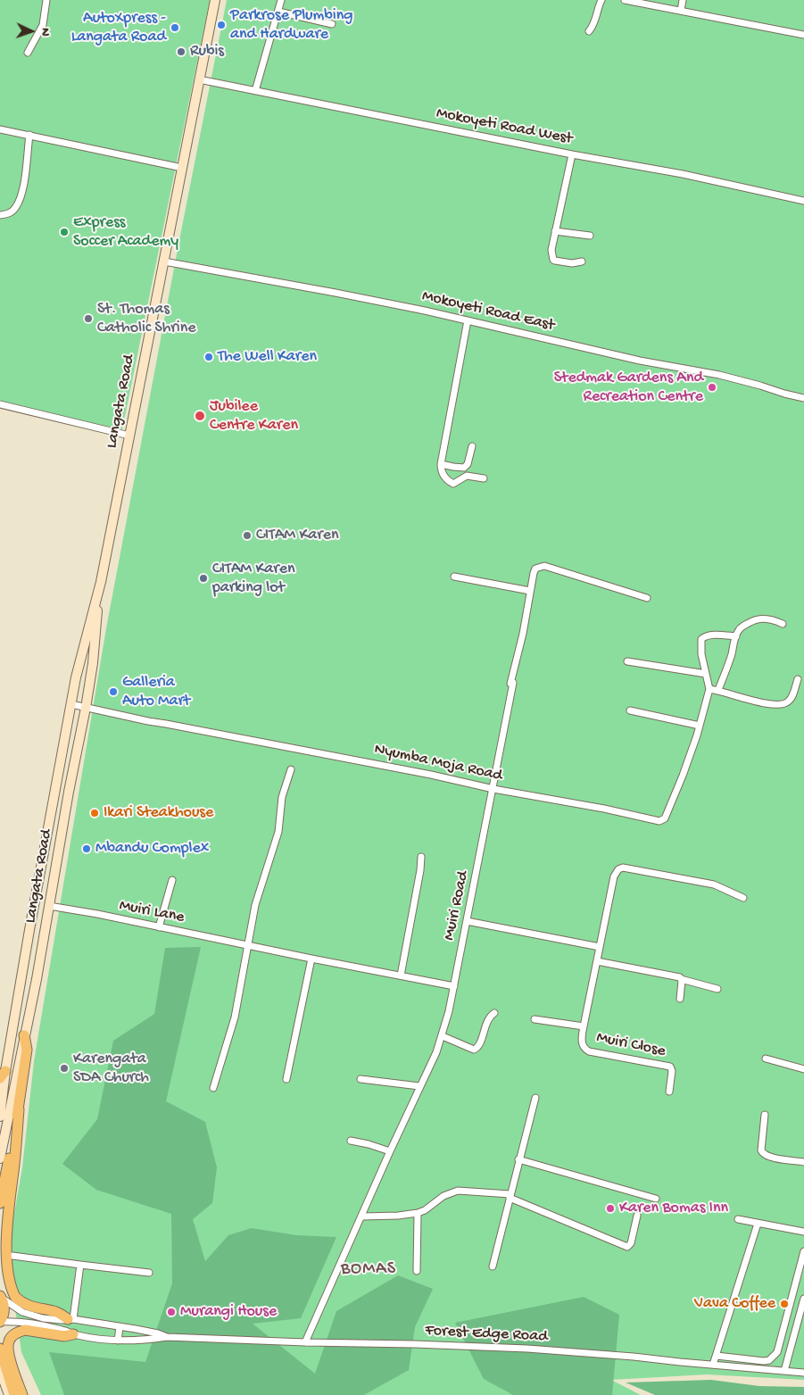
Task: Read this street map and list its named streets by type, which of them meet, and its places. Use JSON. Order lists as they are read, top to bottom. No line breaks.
{"streets":{"main road":["Langata Road"],"street":["Mokoyeti Road West","Mokoyeti Road East","Nyumba Moja Road","Muiri Road","Muiri Lane","Muiri Close","Forest Edge Road"]},"crossings":[["Mokoyeti Road West","Langata Road"],["Mokoyeti Road East","Langata Road"],["Langata Road","Nyumba Moja Road"],["Langata Road","Muiri Lane"],["Nyumba Moja Road","Muiri Road"],["Muiri Road","Muiri Lane"],["Muiri Road","Forest Edge Road"]],"districts":["BOMAS"],"places":["Parkrose Plumbing and Hardware","AutoXpress - Langata Road","Rubis","Express Soccer Academy","St. Thomas Catholic Shrine","The Well Karen","Stedmak Gardens And Recreation Centre","Jubilee Centre Karen","CITAM Karen","CITAM Karen parking lot","Galleria Auto Mart","Ikari Steakhouse","Mbandu Complex","Karengata SDA Church","Karen Bomas Inn","Vava Coffee","Murangi House"],"north":"right"}
